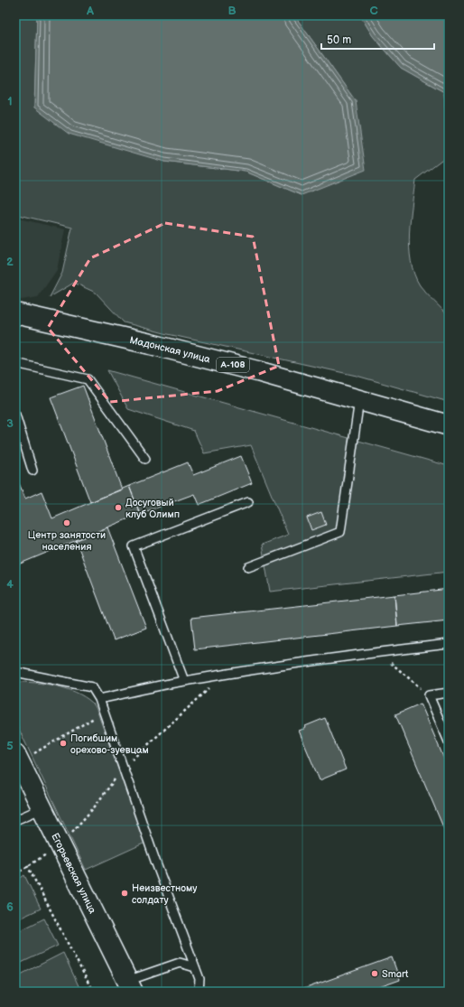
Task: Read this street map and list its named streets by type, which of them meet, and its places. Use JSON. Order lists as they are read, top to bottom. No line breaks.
{"streets":{"main road":["Мадонская улица","А-108","Егорьевская улица"]},"places":["Досуговый клуб Олимп","Центр занятости населения","Погибшим орехово-зуевцам","Неизвестному солдату","Smart"],"scale_bar":"50 m","grid":{"columns":["A","B","C"],"rows":["1","2","3","4","5","6"]}}
